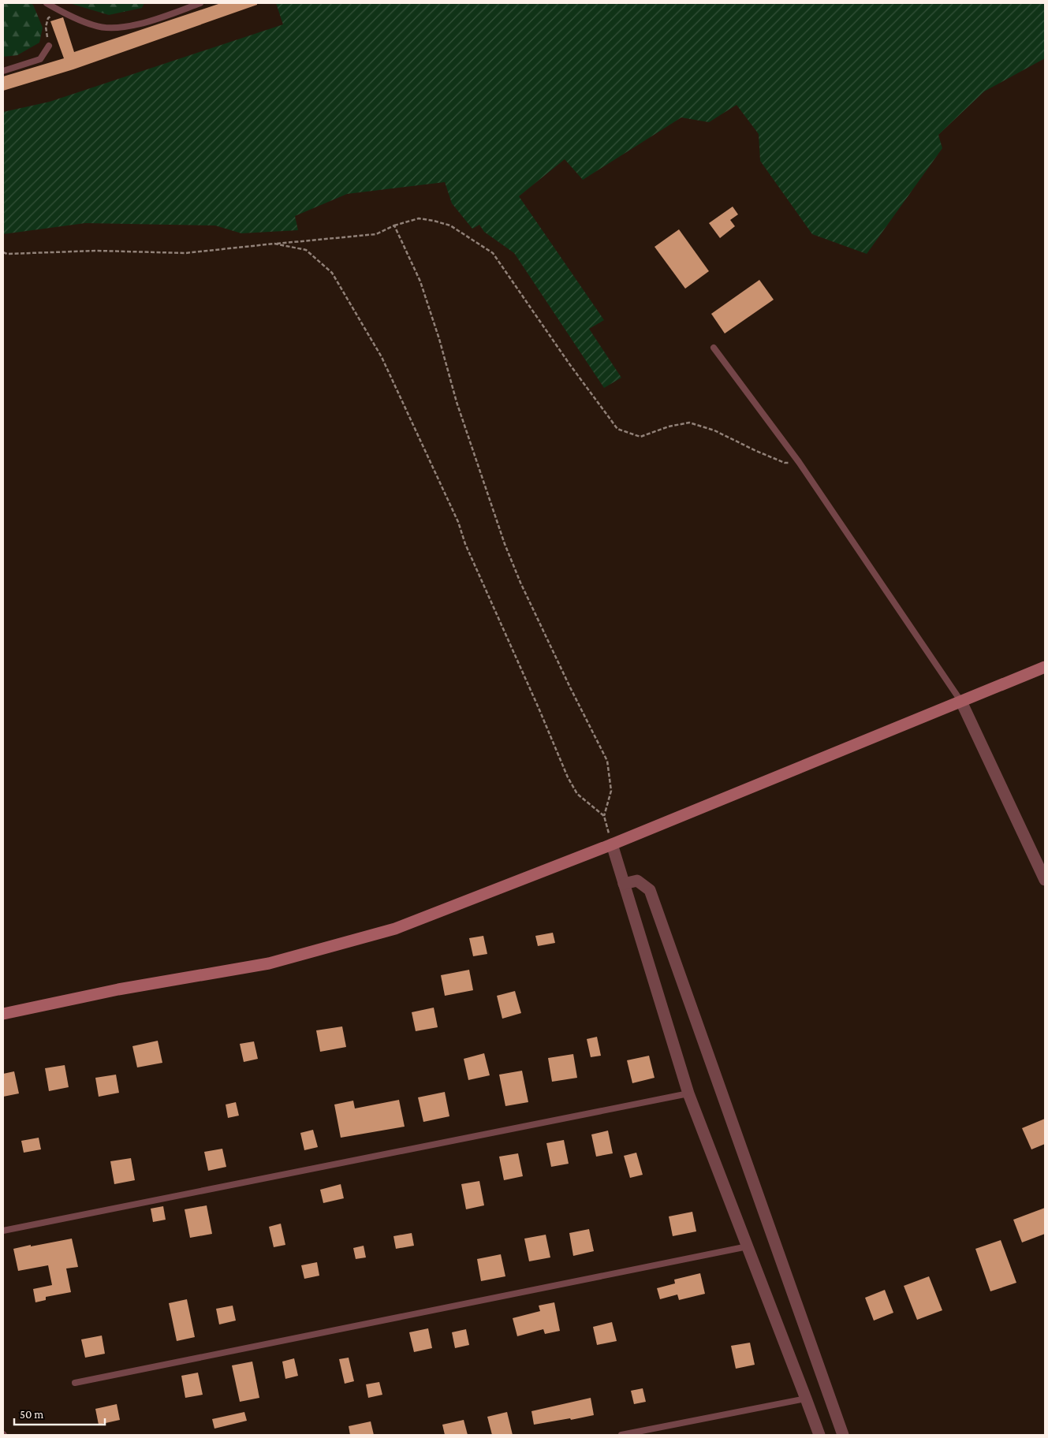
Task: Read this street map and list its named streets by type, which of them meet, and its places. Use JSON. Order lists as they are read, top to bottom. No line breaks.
{"scale_bar":"50 m"}
